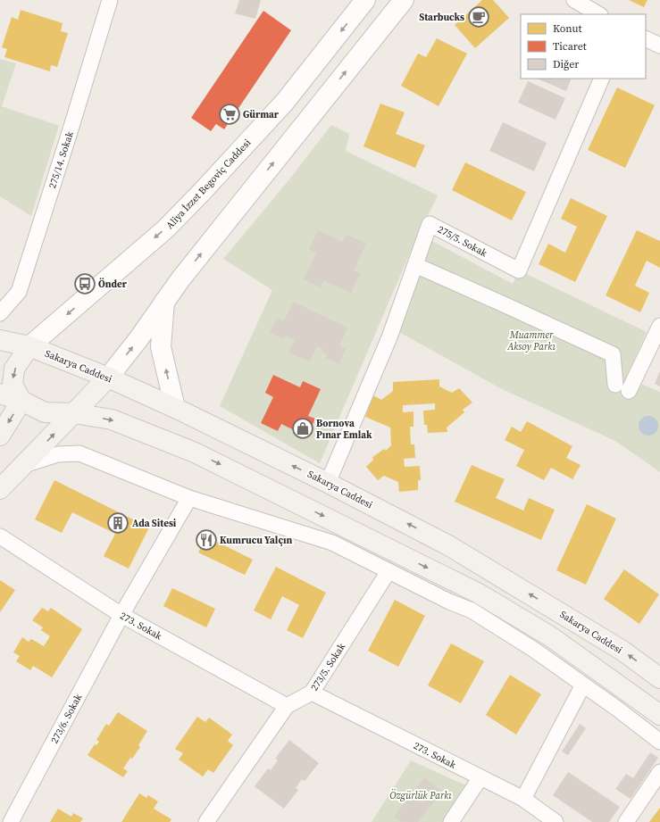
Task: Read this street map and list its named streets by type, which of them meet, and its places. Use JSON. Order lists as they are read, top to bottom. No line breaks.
{"streets":{"main road":["Aliya İzzet Begoviç Caddesi","Sakarya Caddesi"],"street":["275/14. Sokak","275/5. Sokak","273. Sokak","273/5. Sokak","273/6. Sokak"]},"crossings":[["Aliya İzzet Begoviç Caddesi","Sakarya Caddesi"],["275/5. Sokak","Sakarya Caddesi"],["273. Sokak","273/5. Sokak"],["273. Sokak","273/6. Sokak"]],"parks":["Muammer Aksoy Parkı","Özgürlük Parkı"],"places":{"cafe":["Starbucks"],"supermarket":["Gürmar"],"bus stop":["Önder"],"shop":["Bornova Pınar Emlak"],"building":["Ada Sitesi"],"restaurant":["Kumrucu Yalçın"]},"legend":["Konut","Ticaret","Diğer"]}
